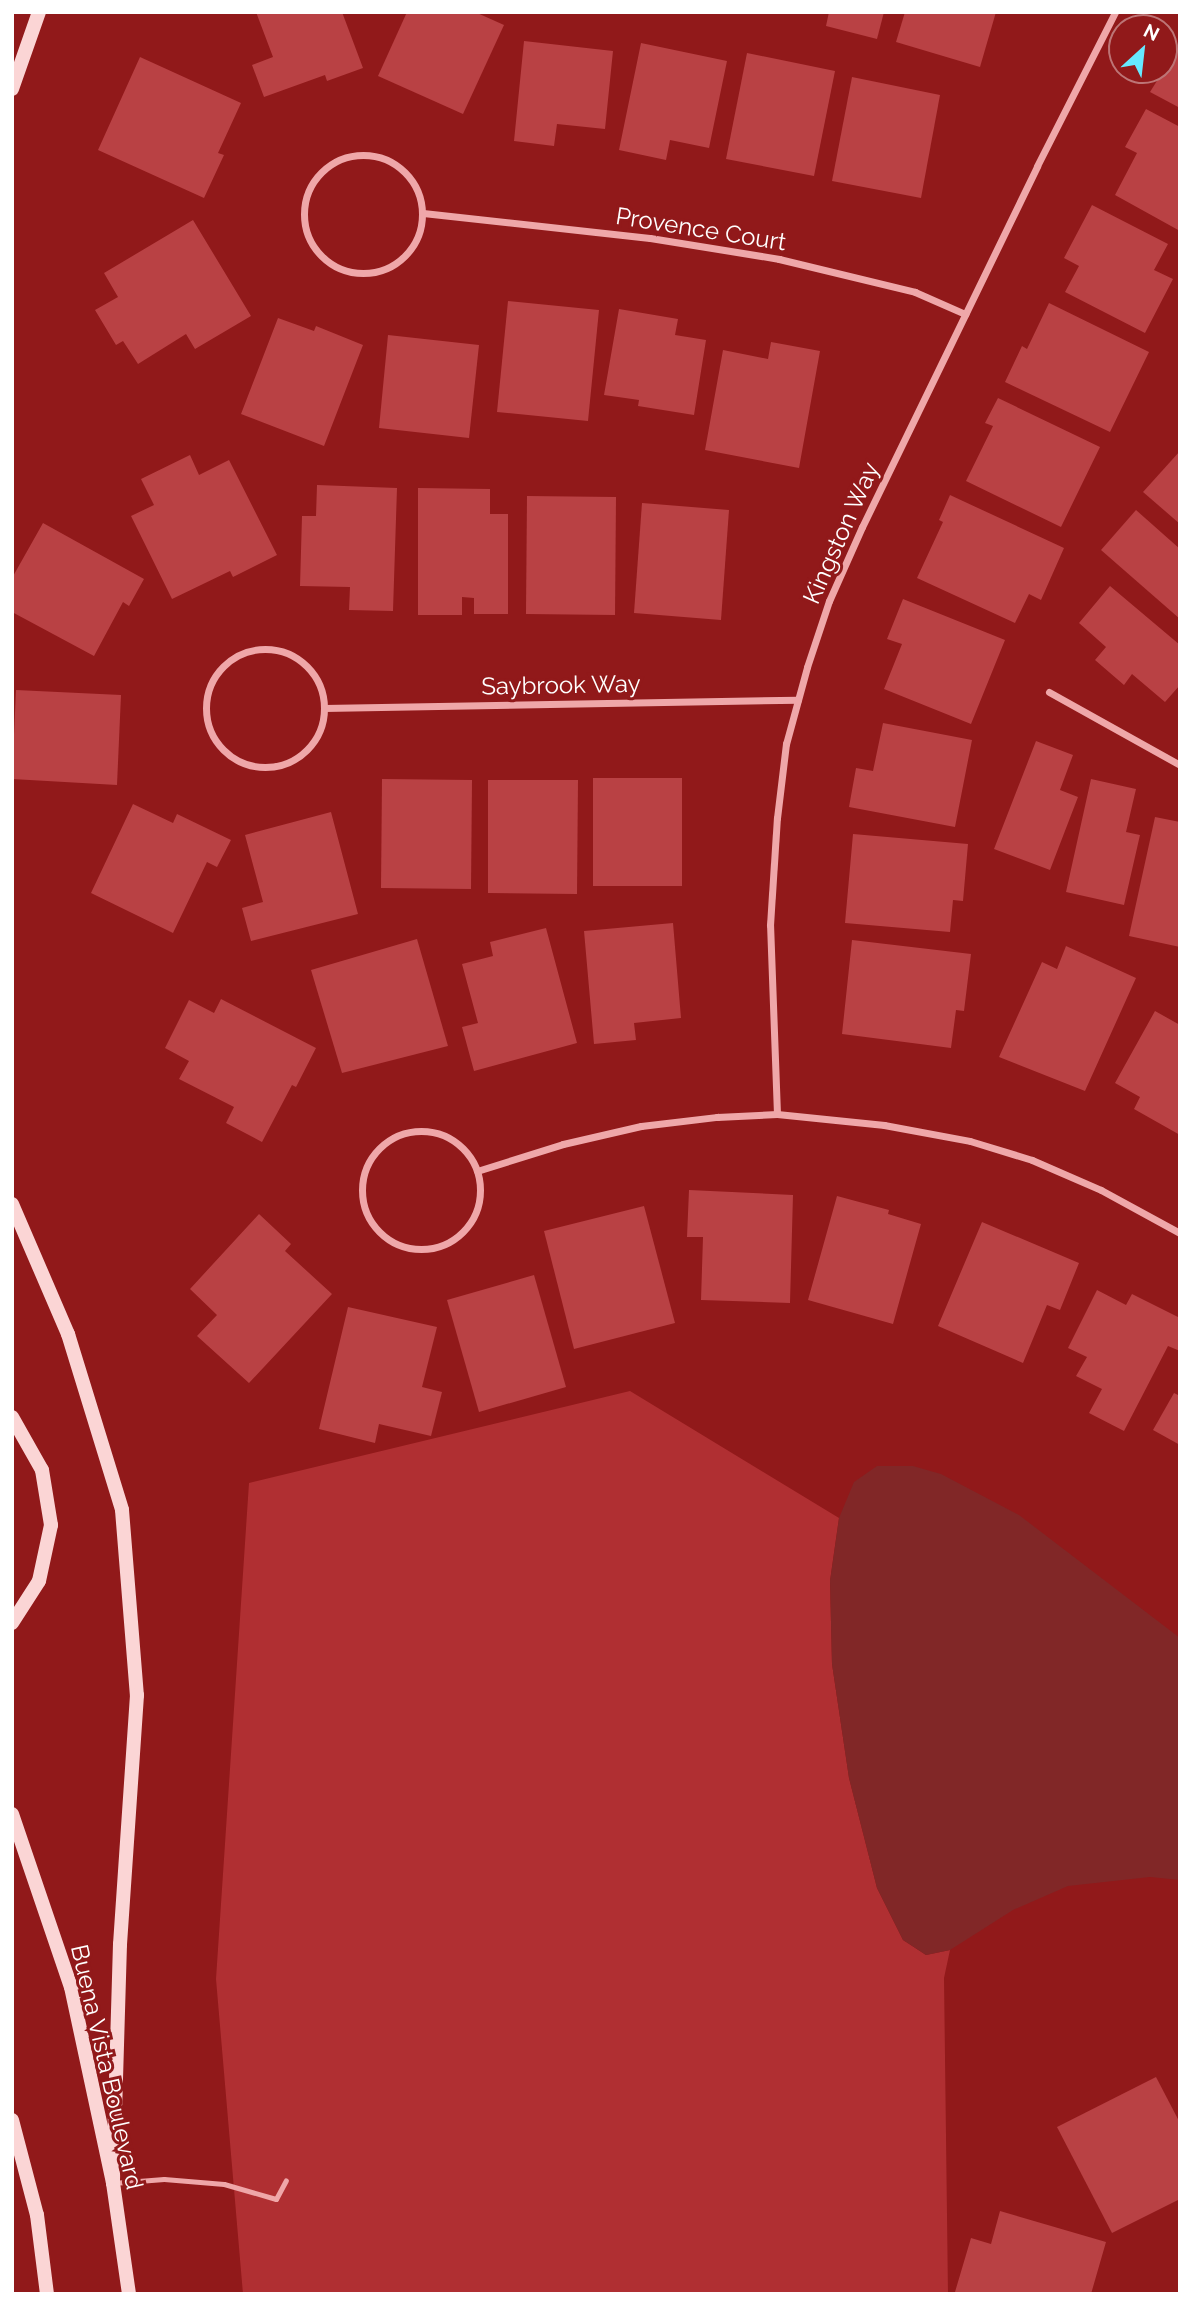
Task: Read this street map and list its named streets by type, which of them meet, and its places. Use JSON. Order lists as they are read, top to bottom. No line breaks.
{"streets":{"main road":["Buena Vista Boulevard"],"street":["Provence Court","Kingston Way","Saybrook Way"]},"crossings":[["Provence Court","Kingston Way"],["Kingston Way","Saybrook Way"]],"north":"top right"}
